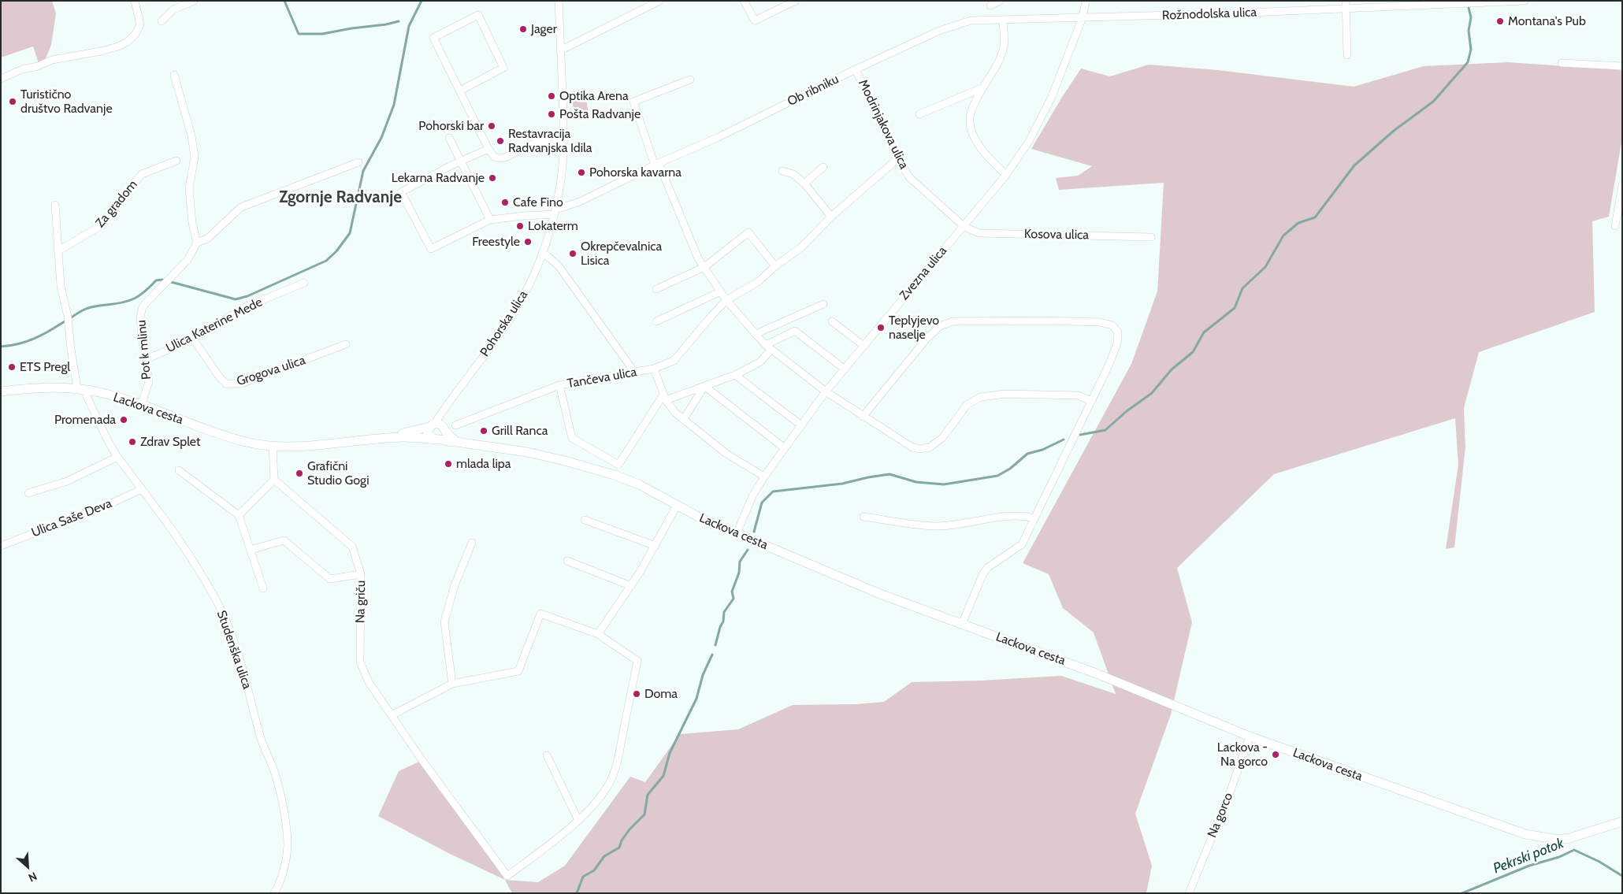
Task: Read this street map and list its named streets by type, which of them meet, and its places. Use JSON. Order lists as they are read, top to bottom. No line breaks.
{"streets":{"street":["Rožnodolska ulica","Ob ribniku","Modrinjakova ulica","Za gradom","Kosova ulica","Zvezna ulica","Pohorska ulica","Ulica Katerine Mede","Pot k mlinu","Grogova ulica","Tančeva ulica","Lackova cesta","Ulica Saše Deva","Na griču","Studenška ulica","Na gorco"]},"crossings":[["Rožnodolska ulica","Ob ribniku"],["Rožnodolska ulica","Zvezna ulica"],["Ob ribniku","Modrinjakova ulica"],["Ob ribniku","Zvezna ulica"],["Ob ribniku","Pohorska ulica"],["Modrinjakova ulica","Kosova ulica"],["Modrinjakova ulica","Zvezna ulica"],["Modrinjakova ulica","Tančeva ulica"],["Kosova ulica","Zvezna ulica"],["Zvezna ulica","Lackova cesta"],["Pohorska ulica","Lackova cesta"],["Ulica Katerine Mede","Pot k mlinu"],["Ulica Katerine Mede","Grogova ulica"],["Pot k mlinu","Lackova cesta"],["Lackova cesta","Studenška ulica"],["Lackova cesta","Na gorco"],["Ulica Saše Deva","Studenška ulica"]],"districts":["Zgornje Radvanje"],"water":["Pekrski potok"],"places":["Montana's Pub","Jager","Optika Arena","Turistično društvo Radvanje","Pošta Radvanje","Pohorski bar","Restavracija Radvanjska Idila","Pohorska kavarna","Lekarna Radvanje","Cafe Fino","Lokaterm","Freestyle","Okrepčevalnica Lisica","Teplyjevo naselje","ETS Pregl","Promenada","Grill Ranca","Zdrav Splet","mlada lipa","Grafični Studio Gogi","Doma","Lackova - Na gorco"],"north":"bottom right"}
